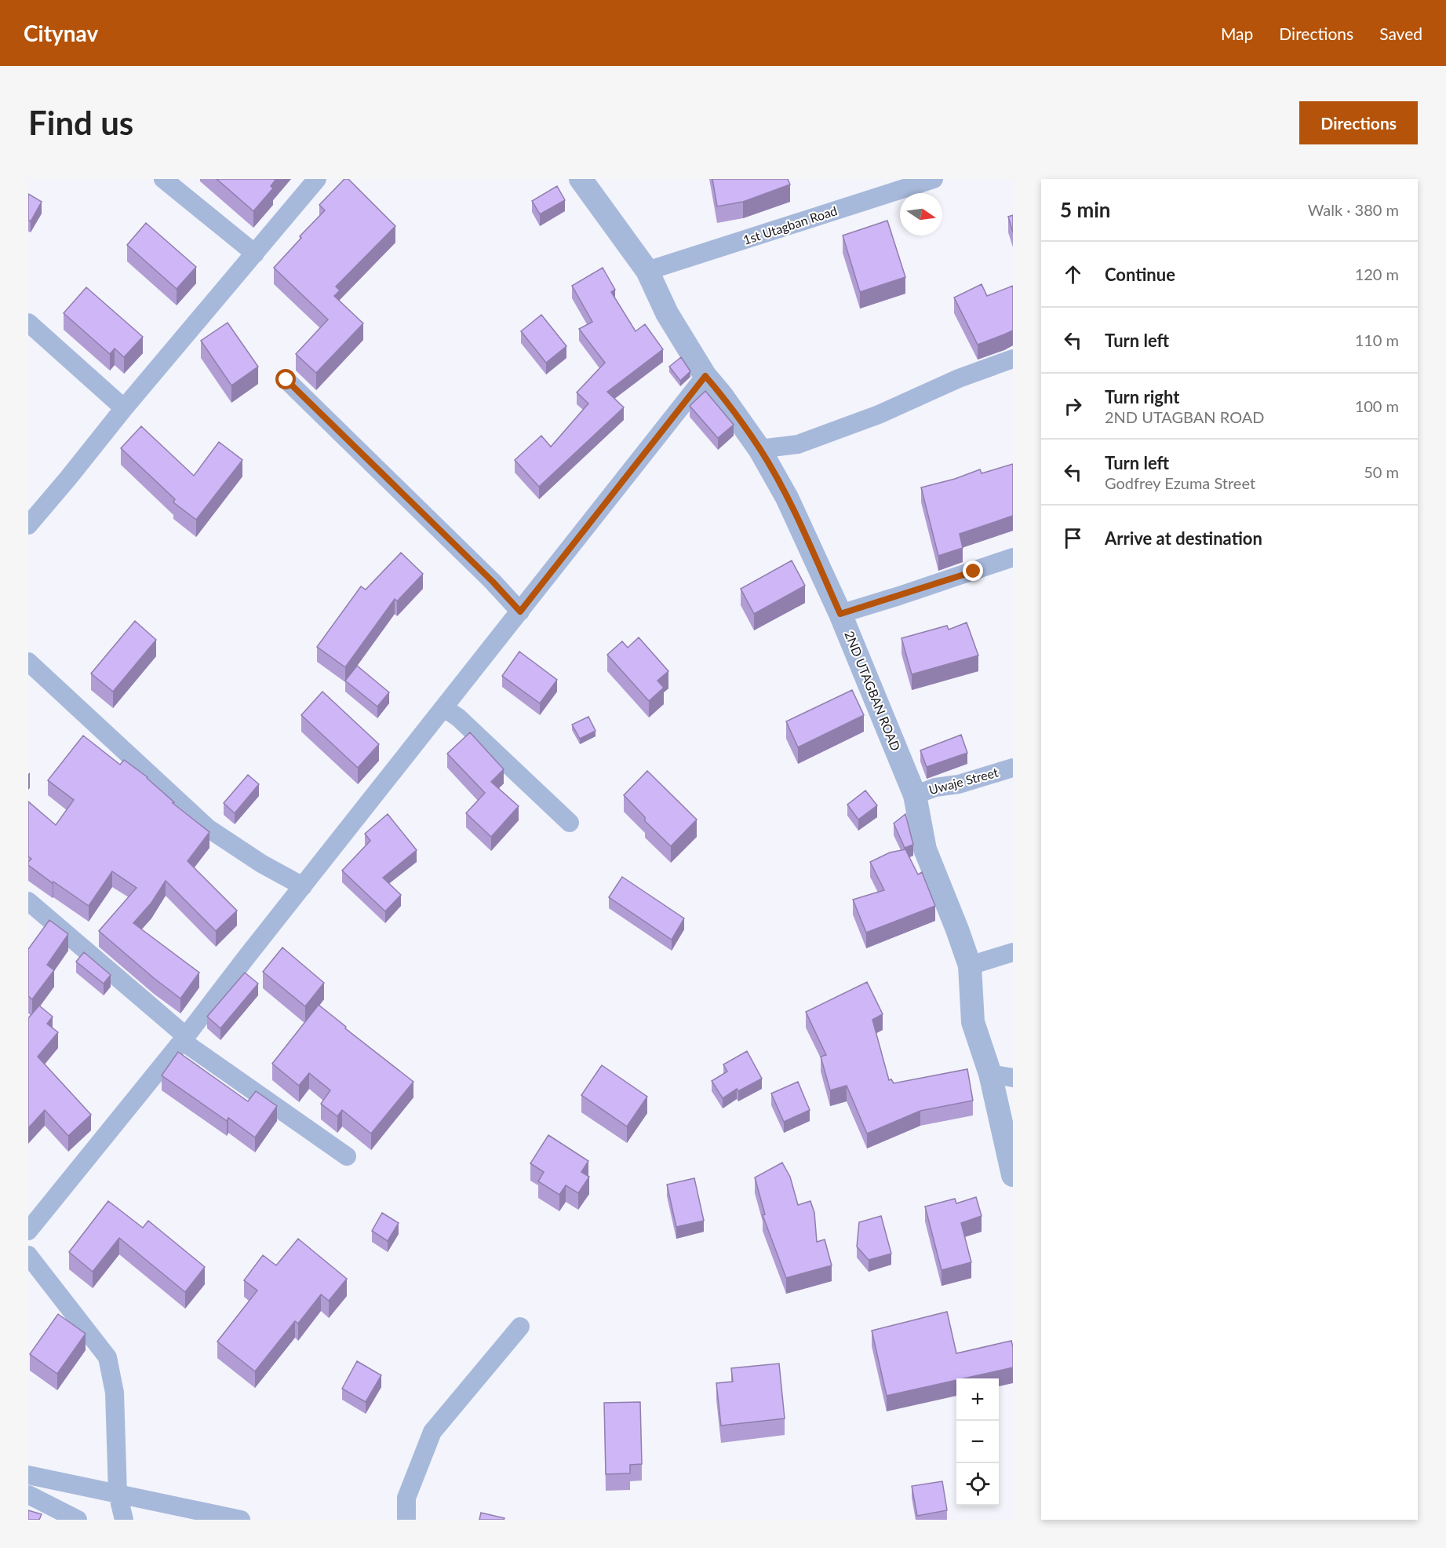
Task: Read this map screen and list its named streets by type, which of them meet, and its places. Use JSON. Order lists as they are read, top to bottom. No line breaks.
{"streets":{"street":["1st Utagban Road","2ND UTAGBAN ROAD","Uwaje Street"]},"crossings":[["1st Utagban Road","2ND UTAGBAN ROAD"],["2ND UTAGBAN ROAD","Uwaje Street"]],"north":"right","page":{"header":"Citynav","nav":["Map","Directions","Saved"],"buttons":"Directions","title":"Find us","heading":["5 min","Walk · 380 m"],"list":[["Continue","120 m"],["Turn left","110 m"],["Turn right","2ND UTAGBAN ROAD","100 m"],["Turn left","Godfrey Ezuma Street","50 m"],"Arrive at destination"],"map_buttons":["+","−"]}}
